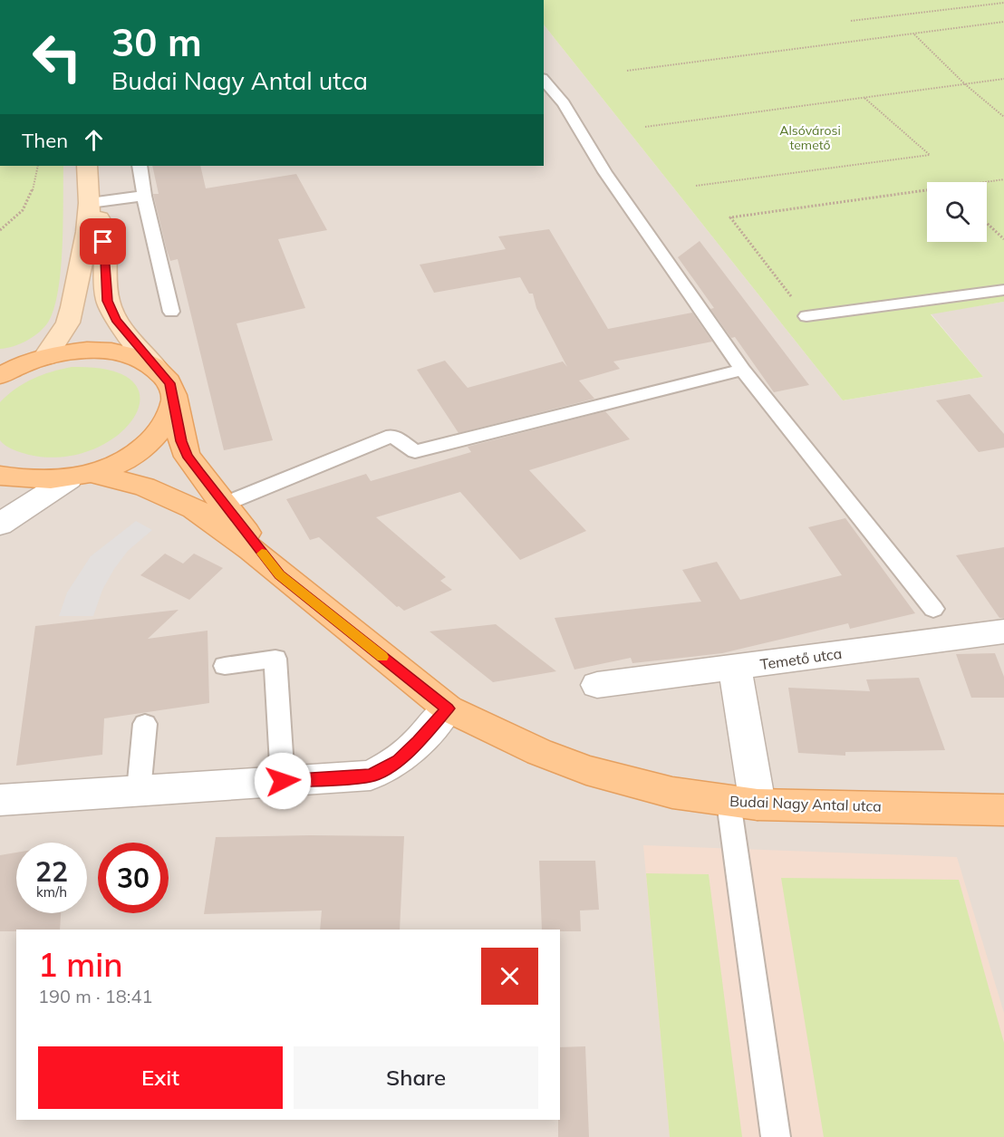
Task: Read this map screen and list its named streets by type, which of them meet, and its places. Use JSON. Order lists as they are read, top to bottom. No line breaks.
{"streets":{"main road":["Budai Nagy Antal utca"],"street":["Temető utca"]},"parks":["Alsóvárosi temető"],"page":{"turn":["30 m","Budai Nagy Antal utca"],"then":"Then","speed":"22 km/h","limit":"30","heading":["1 min","190 m · 18:41"],"buttons":["Exit","Share"]}}
